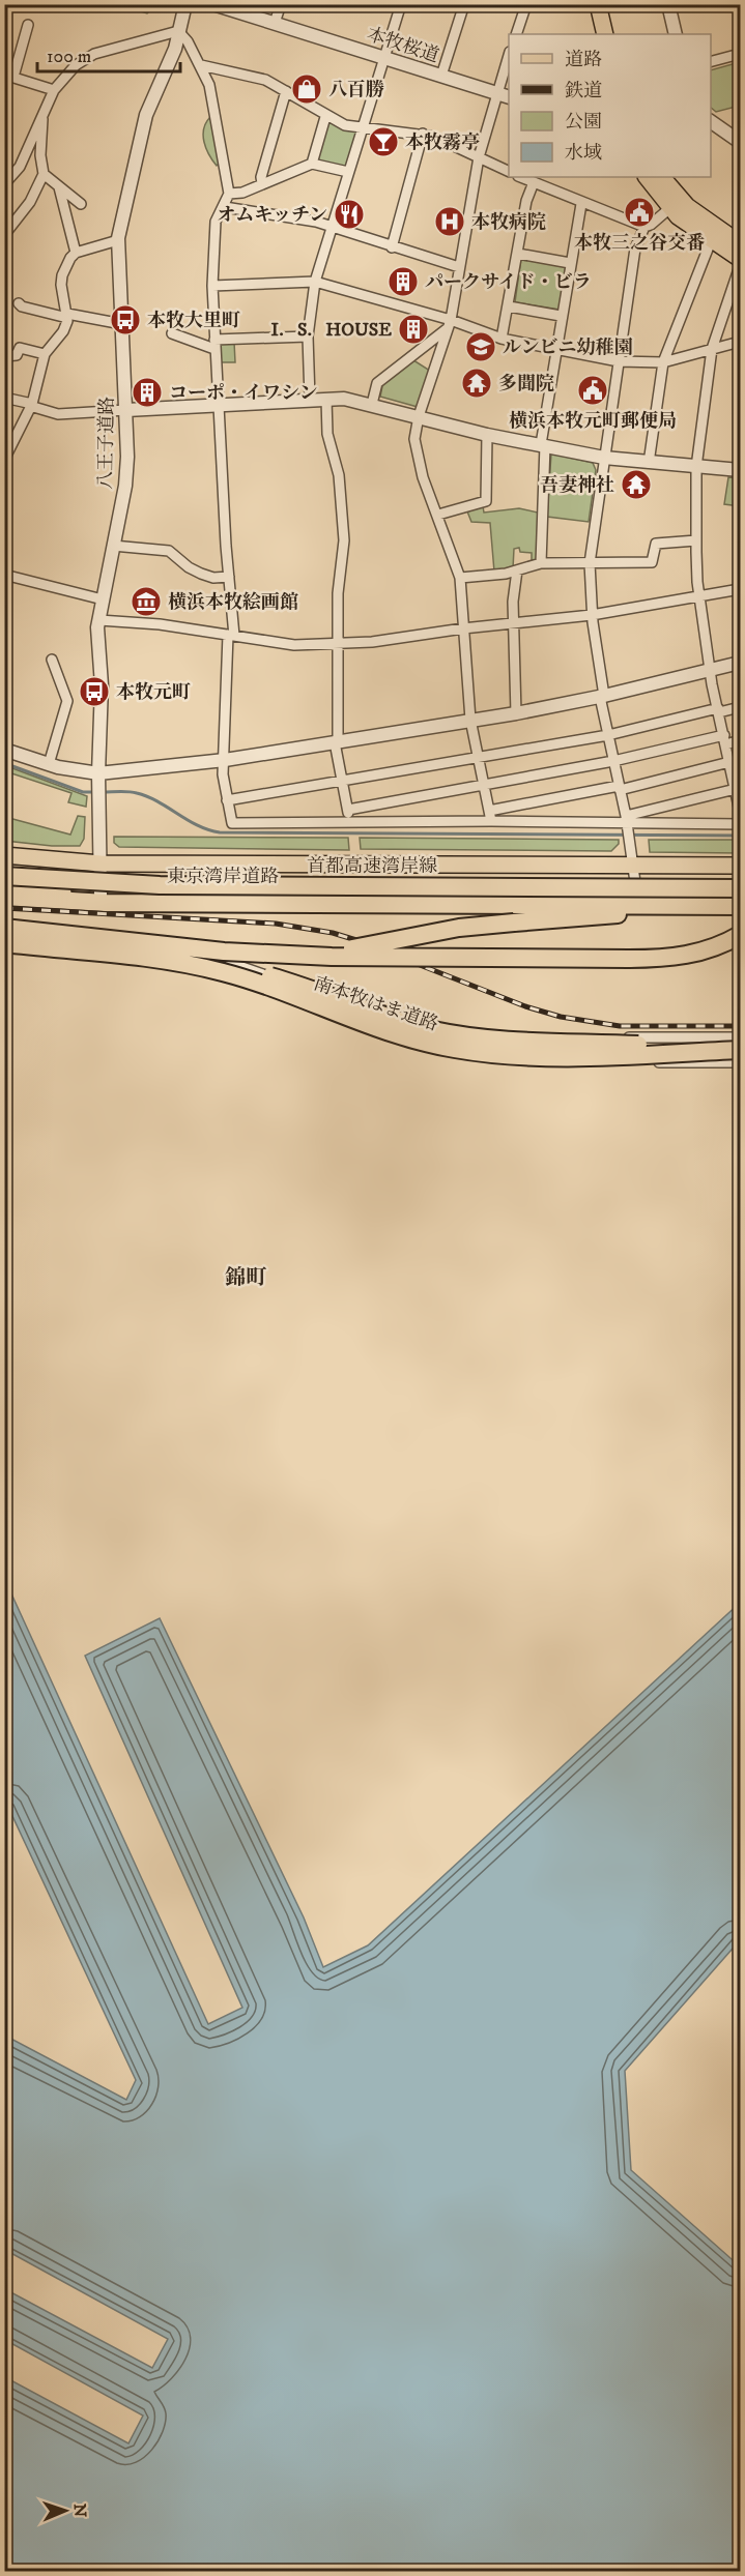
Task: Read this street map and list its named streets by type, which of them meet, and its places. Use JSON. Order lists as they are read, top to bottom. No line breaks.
{"streets":{"highway":["首都高速湾岸線","南本牧はま道路"],"main road":["東京湾岸道路"],"street":["本牧桜道","八王子道路"]},"crossings":[["八王子道路","東京湾岸道路"]],"districts":["錦町"],"places":{"shop":["八百勝"],"bar":["本牧霧亭"],"public building":["本牧三之谷交番","横浜本牧元町郵便局"],"restaurant":["オムキッチン"],"hospital":["本牧病院"],"building":["パークサイド・ビラ","I．S．HOUSE","コーポ・イワシン"],"bus stop":["本牧大里町","本牧元町"],"school or university":["ルンビニ幼稚園"],"temple":["多聞院","吾妻神社"],"museum":["横浜本牧絵画館"]},"legend":["道路","鉄道","公園","水域"],"scale_bar":"100 m","north":"right"}
